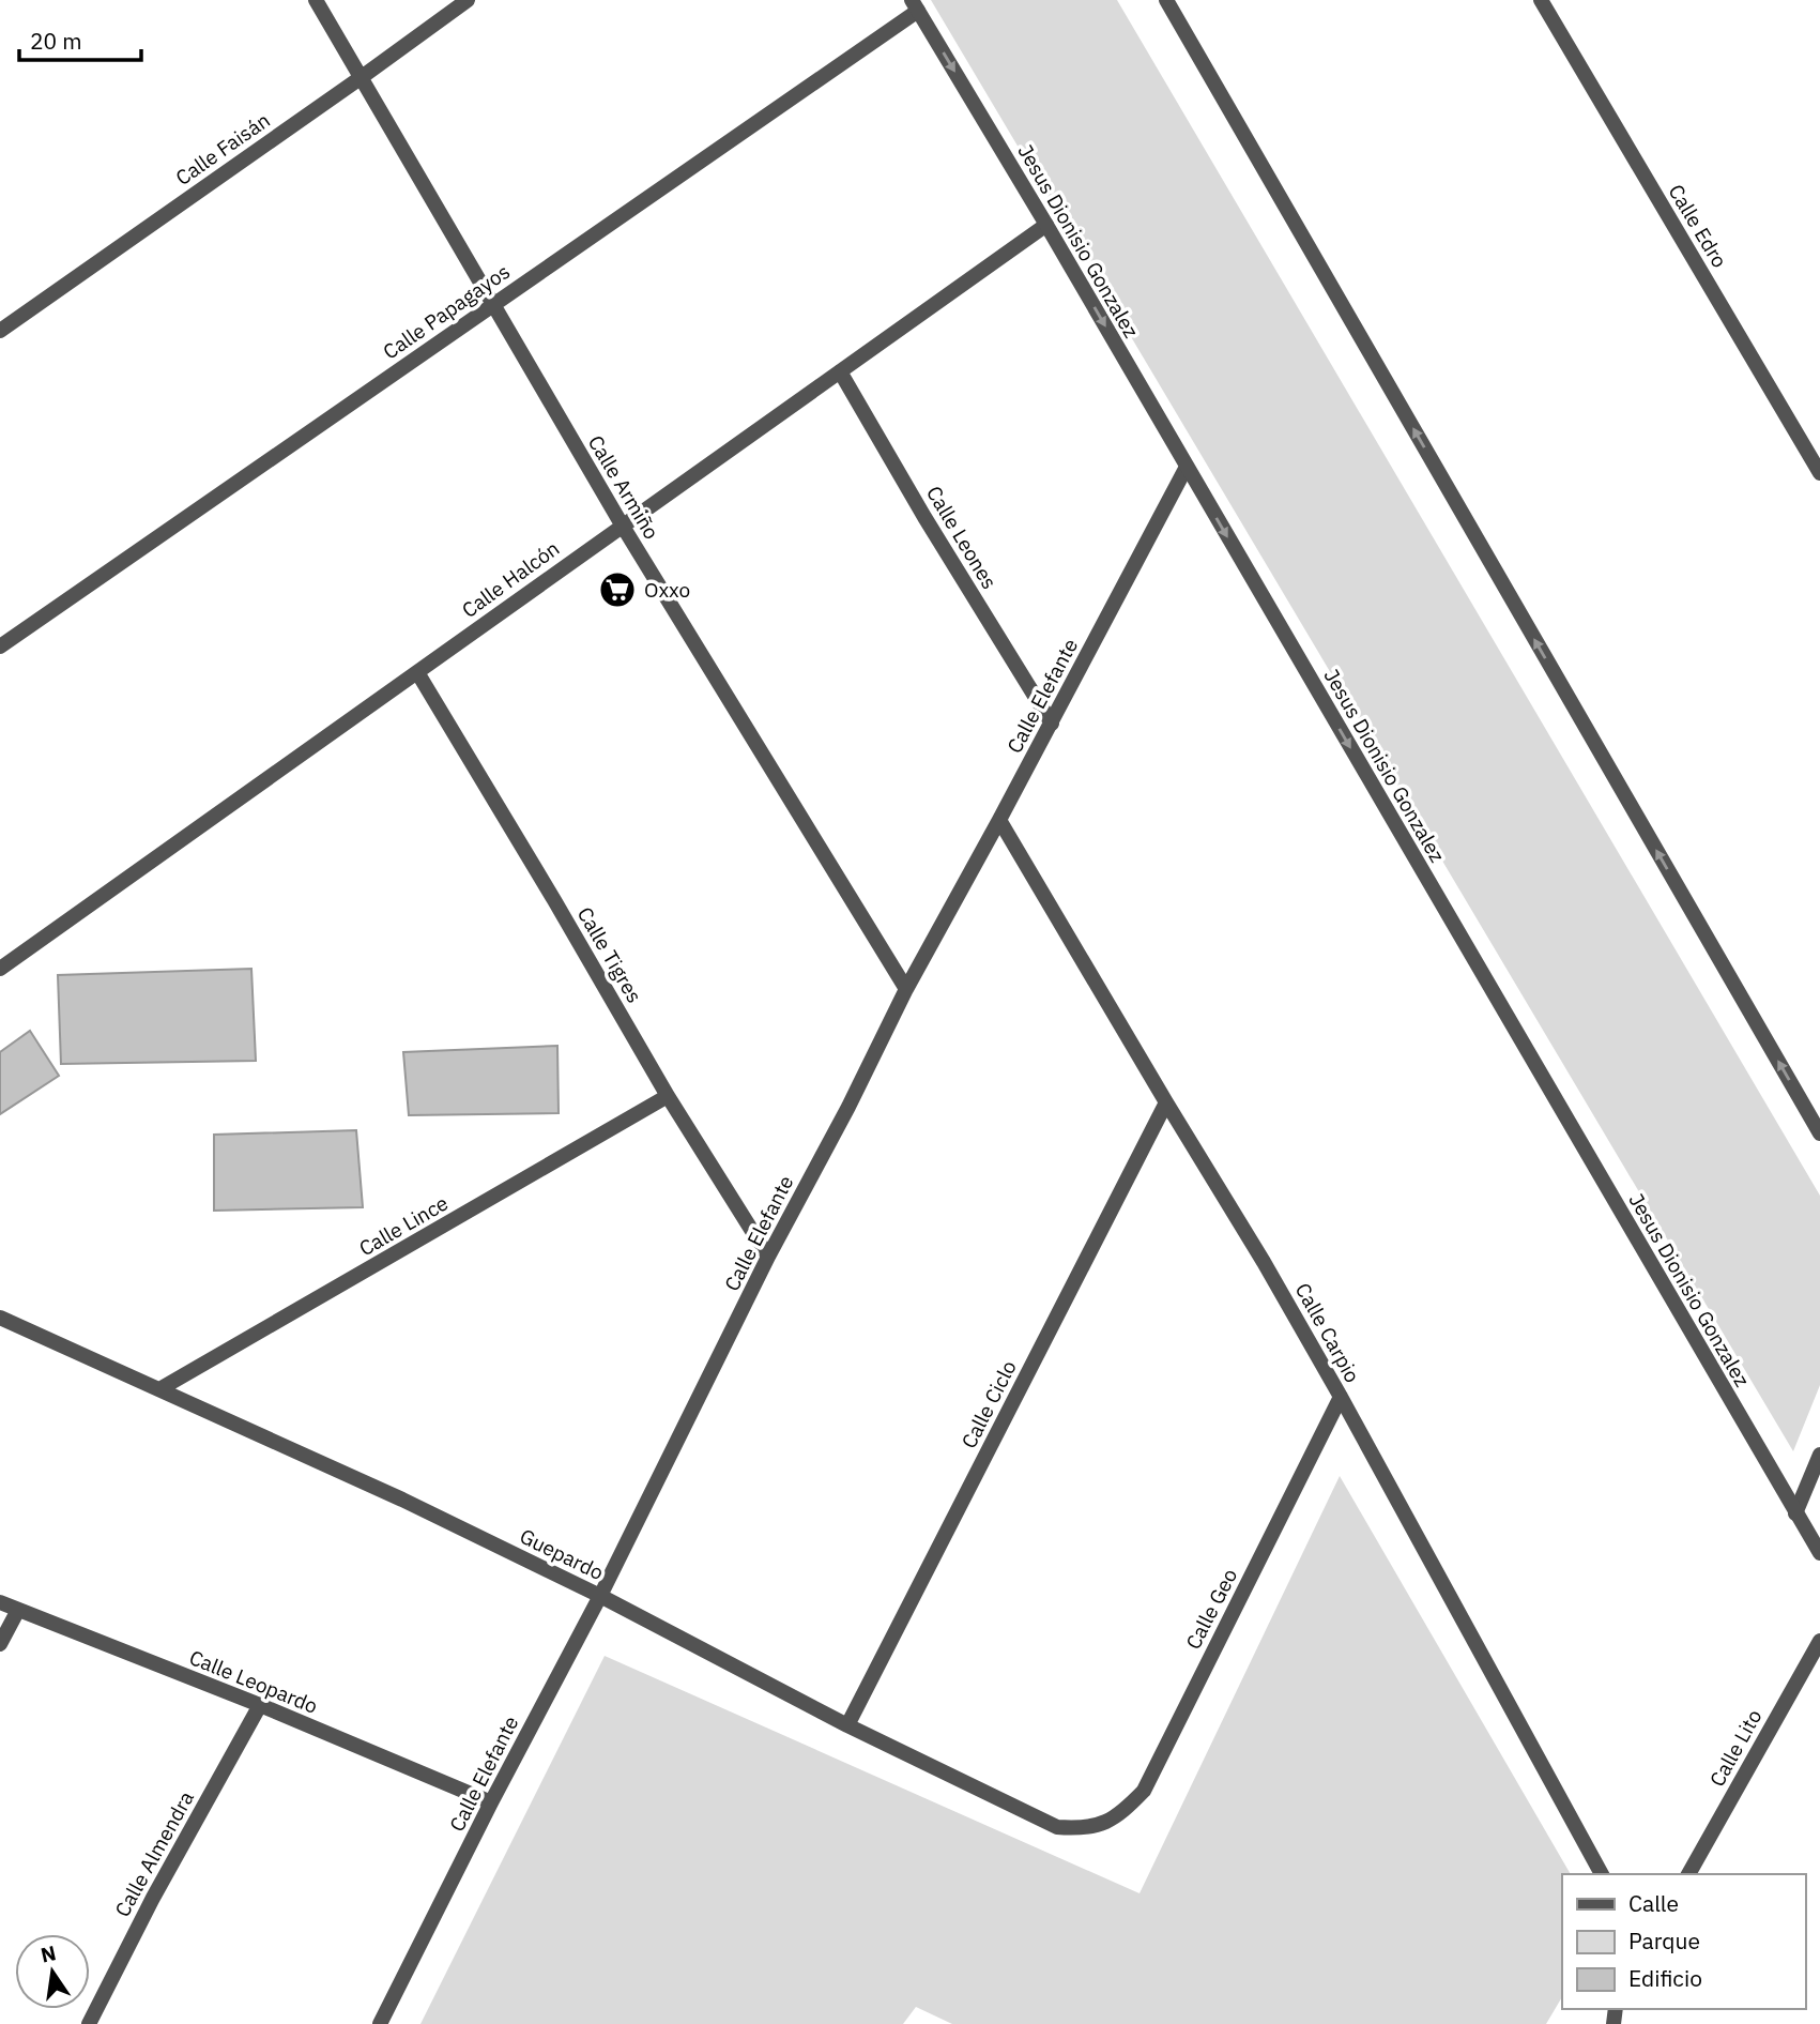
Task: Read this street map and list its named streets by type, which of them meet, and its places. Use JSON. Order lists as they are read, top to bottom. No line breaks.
{"streets":{"street":["Calle Faisán","Calle Edro","Jesus Dionisio Gonzalez","Calle Papagayos","Calle Armiño","Calle Leones","Calle Halcón","Calle Elefante","Calle Tigres","Calle Lince","Calle Carpio","Calle Ciclo","Guepardo","Calle Geo","Calle Leopardo","Calle Lito","Calle Almendra"]},"crossings":[["Calle Faisán","Calle Armiño"],["Jesus Dionisio Gonzalez","Calle Papagayos"],["Jesus Dionisio Gonzalez","Calle Halcón"],["Jesus Dionisio Gonzalez","Calle Elefante"],["Calle Papagayos","Calle Armiño"],["Calle Armiño","Calle Halcón"],["Calle Armiño","Calle Elefante"],["Calle Leones","Calle Halcón"],["Calle Leones","Calle Elefante"],["Calle Halcón","Calle Tigres"],["Calle Elefante","Calle Tigres"],["Calle Elefante","Calle Carpio"],["Calle Elefante","Guepardo"],["Calle Elefante","Calle Leopardo"],["Calle Tigres","Calle Lince"],["Calle Lince","Guepardo"],["Calle Carpio","Calle Ciclo"],["Calle Carpio","Calle Geo"],["Calle Ciclo","Guepardo"],["Guepardo","Calle Geo"],["Calle Leopardo","Calle Almendra"]],"one_way":["Jesus Dionisio Gonzalez"],"places":{"supermarket":["Oxxo"]},"legend":["Calle","Parque","Edificio"],"scale_bar":"20 m","north":"top"}
